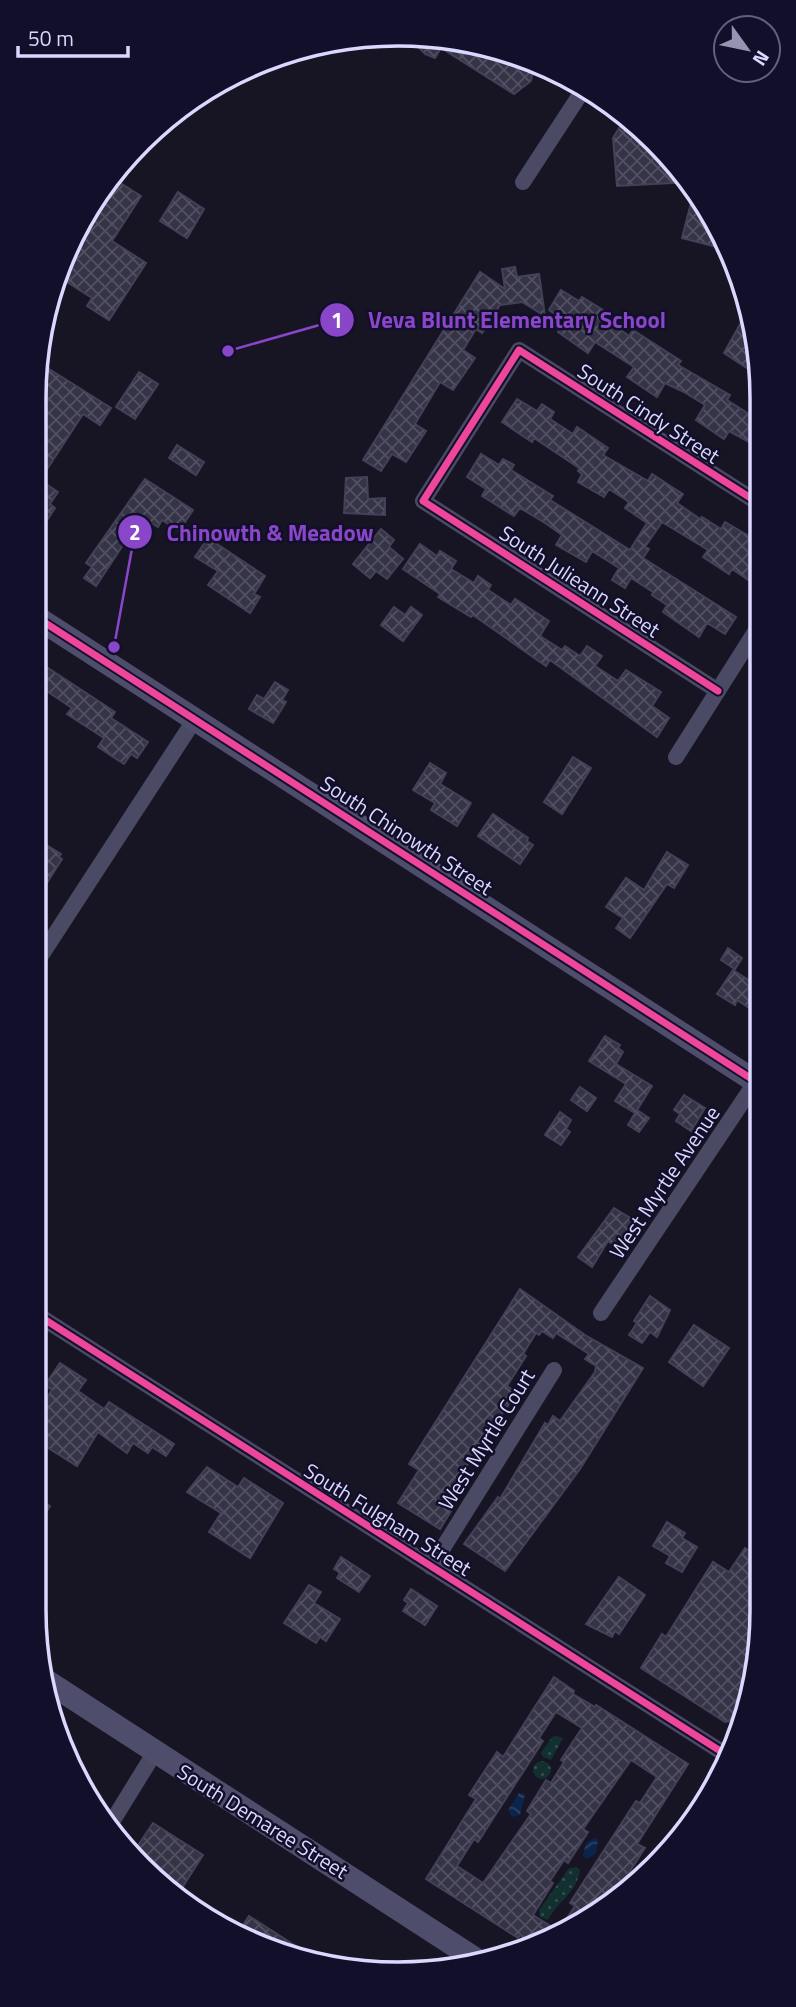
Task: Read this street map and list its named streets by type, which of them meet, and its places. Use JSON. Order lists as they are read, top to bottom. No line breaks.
{"streets":{"street":["South Cindy Street","South Julieann Street","South Chinowth Street","West Myrtle Avenue","West Myrtle Court","South Fulgham Street","South Demaree Street"]},"crossings":[["South Cindy Street","South Julieann Street"],["West Myrtle Court","South Fulgham Street"]],"places":["Veva Blunt Elementary School","Chinowth & Meadow"],"scale_bar":"50 m","north":"bottom right"}
